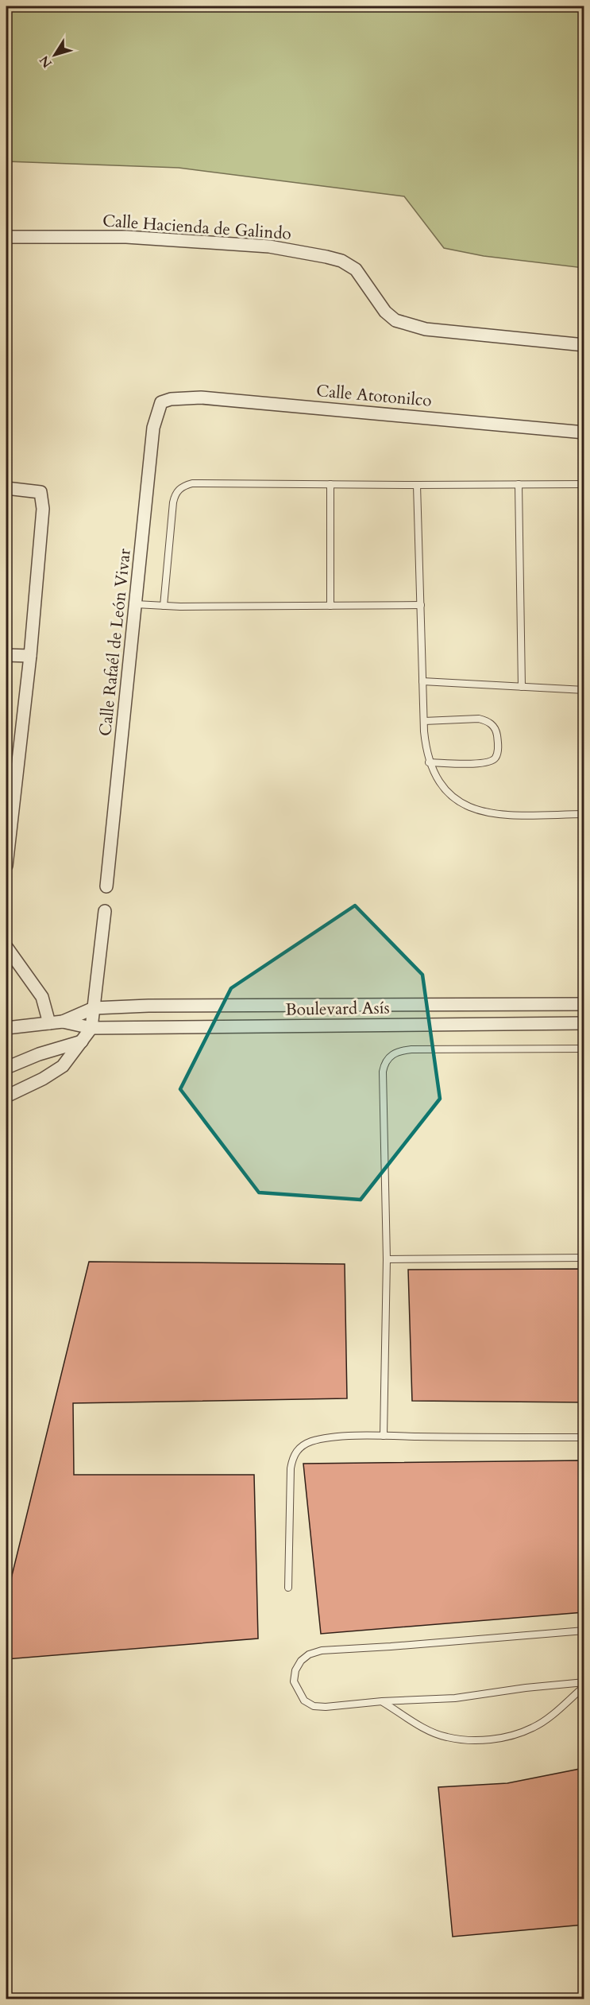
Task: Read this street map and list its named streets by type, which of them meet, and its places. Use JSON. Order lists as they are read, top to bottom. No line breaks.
{"streets":{"street":["Calle Hacienda de Galindo","Calle Atotonilco","Calle Rafaél de León Vivar","Boulevard Asís"]},"crossings":[["Calle Atotonilco","Calle Rafaél de León Vivar"]],"north":"bottom left"}
